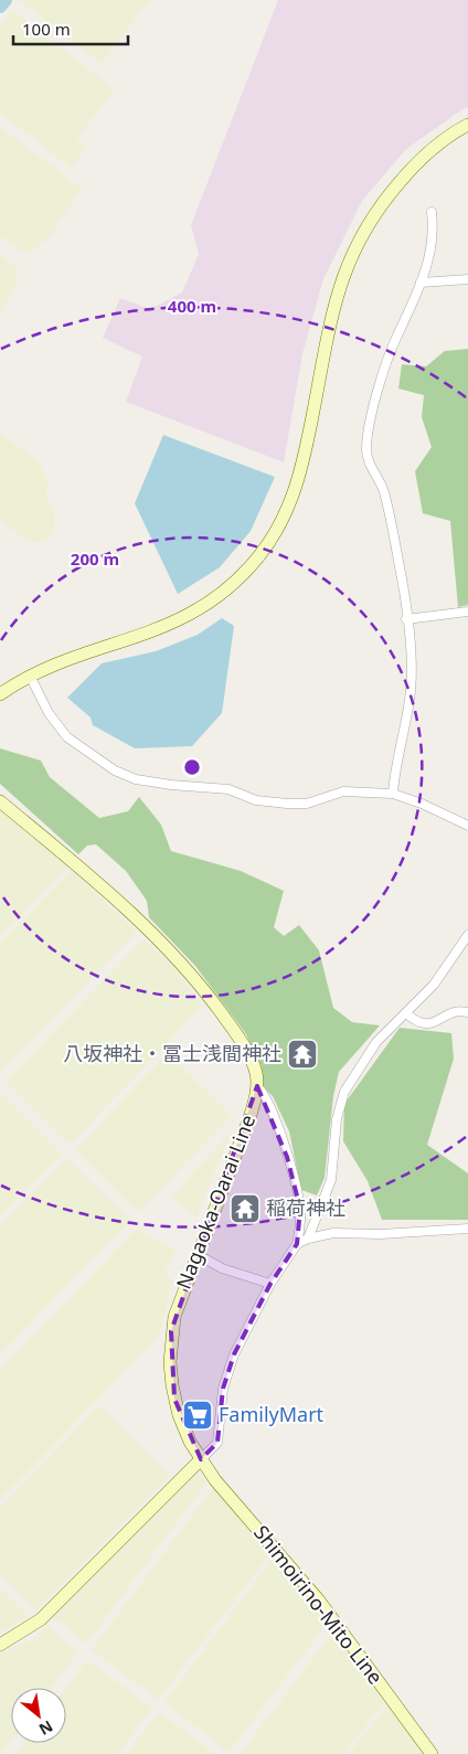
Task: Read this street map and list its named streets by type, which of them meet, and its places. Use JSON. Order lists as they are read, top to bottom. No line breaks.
{"streets":{"main road":["Nagaoka-Oarai Line","Shimoirino-Mito Line"]},"crossings":[["Nagaoka-Oarai Line","Shimoirino-Mito Line"]],"places":{"temple":["八坂神社・冨士浅間神社","稲荷神社"],"supermarket":["FamilyMart"]},"scale_bar":"100 m","north":"bottom right","rings":["400 m","200 m"]}
